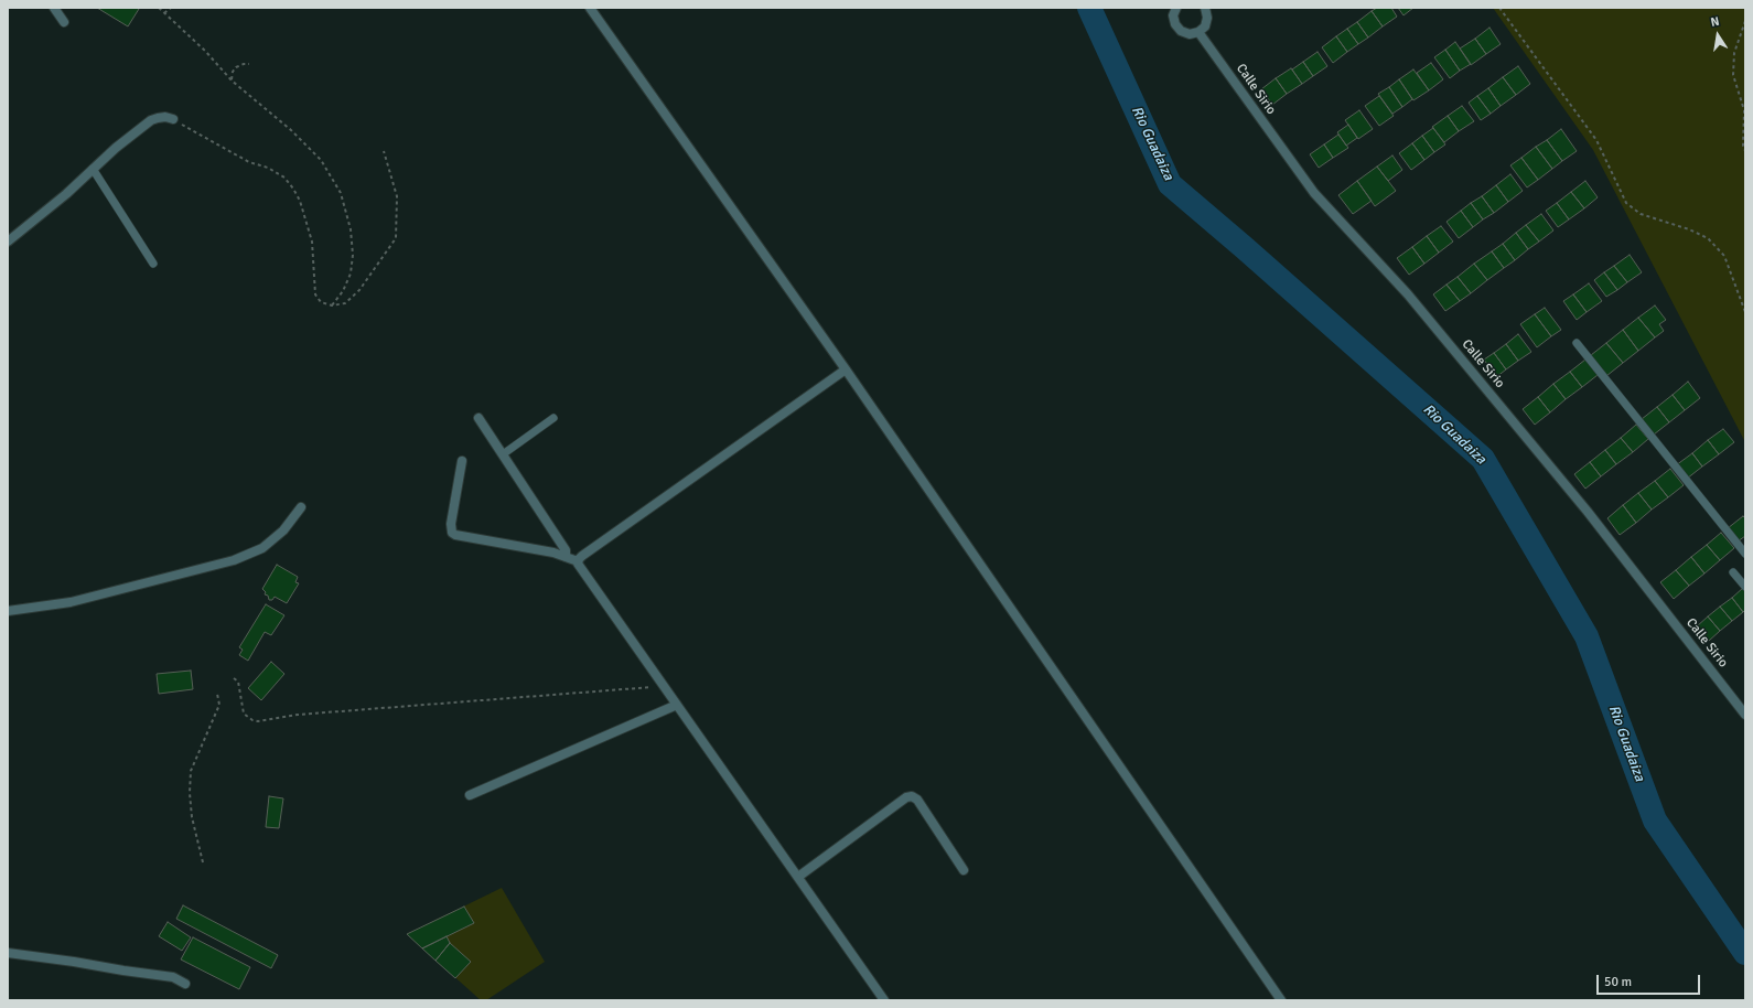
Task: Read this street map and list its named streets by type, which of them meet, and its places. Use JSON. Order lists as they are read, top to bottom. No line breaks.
{"streets":{"street":["Calle Sirio"]},"water":["Rio Guadaiza"],"scale_bar":"50 m","north":"top"}
